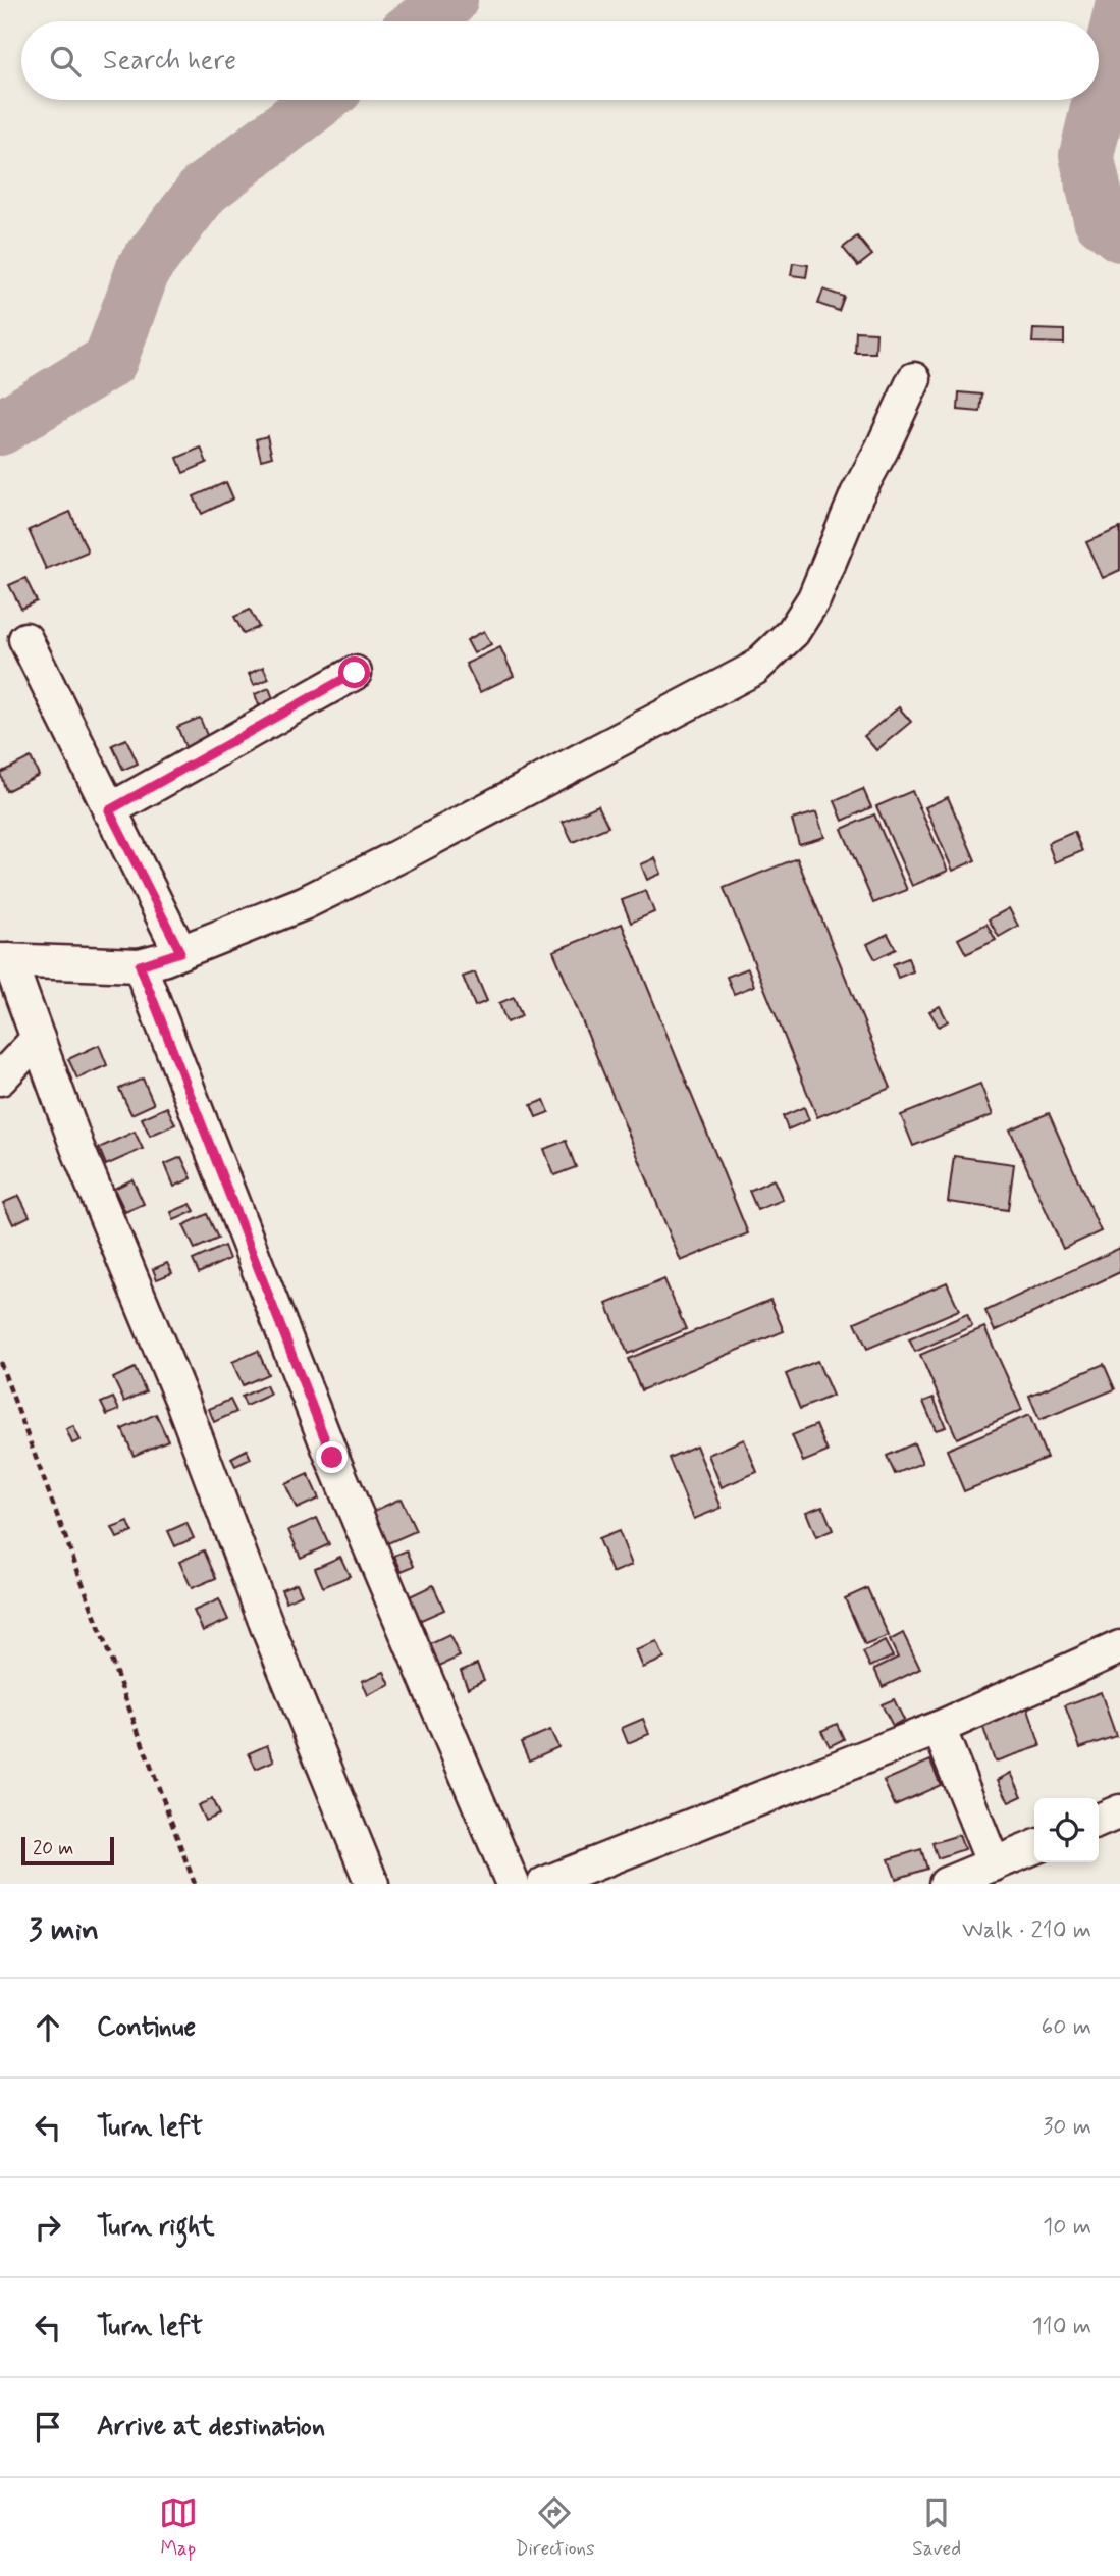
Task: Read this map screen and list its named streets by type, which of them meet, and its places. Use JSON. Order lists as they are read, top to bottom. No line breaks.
{"scale_bar":"20 m","page":{"search":"Search here","scale":"20 m","heading":["3 min","Walk · 210 m"],"list":[["Continue","60 m"],["Turn left","30 m"],["Turn right","10 m"],["Turn left","110 m"],"Arrive at destination"],"nav":["Map","Directions","Saved"]}}
